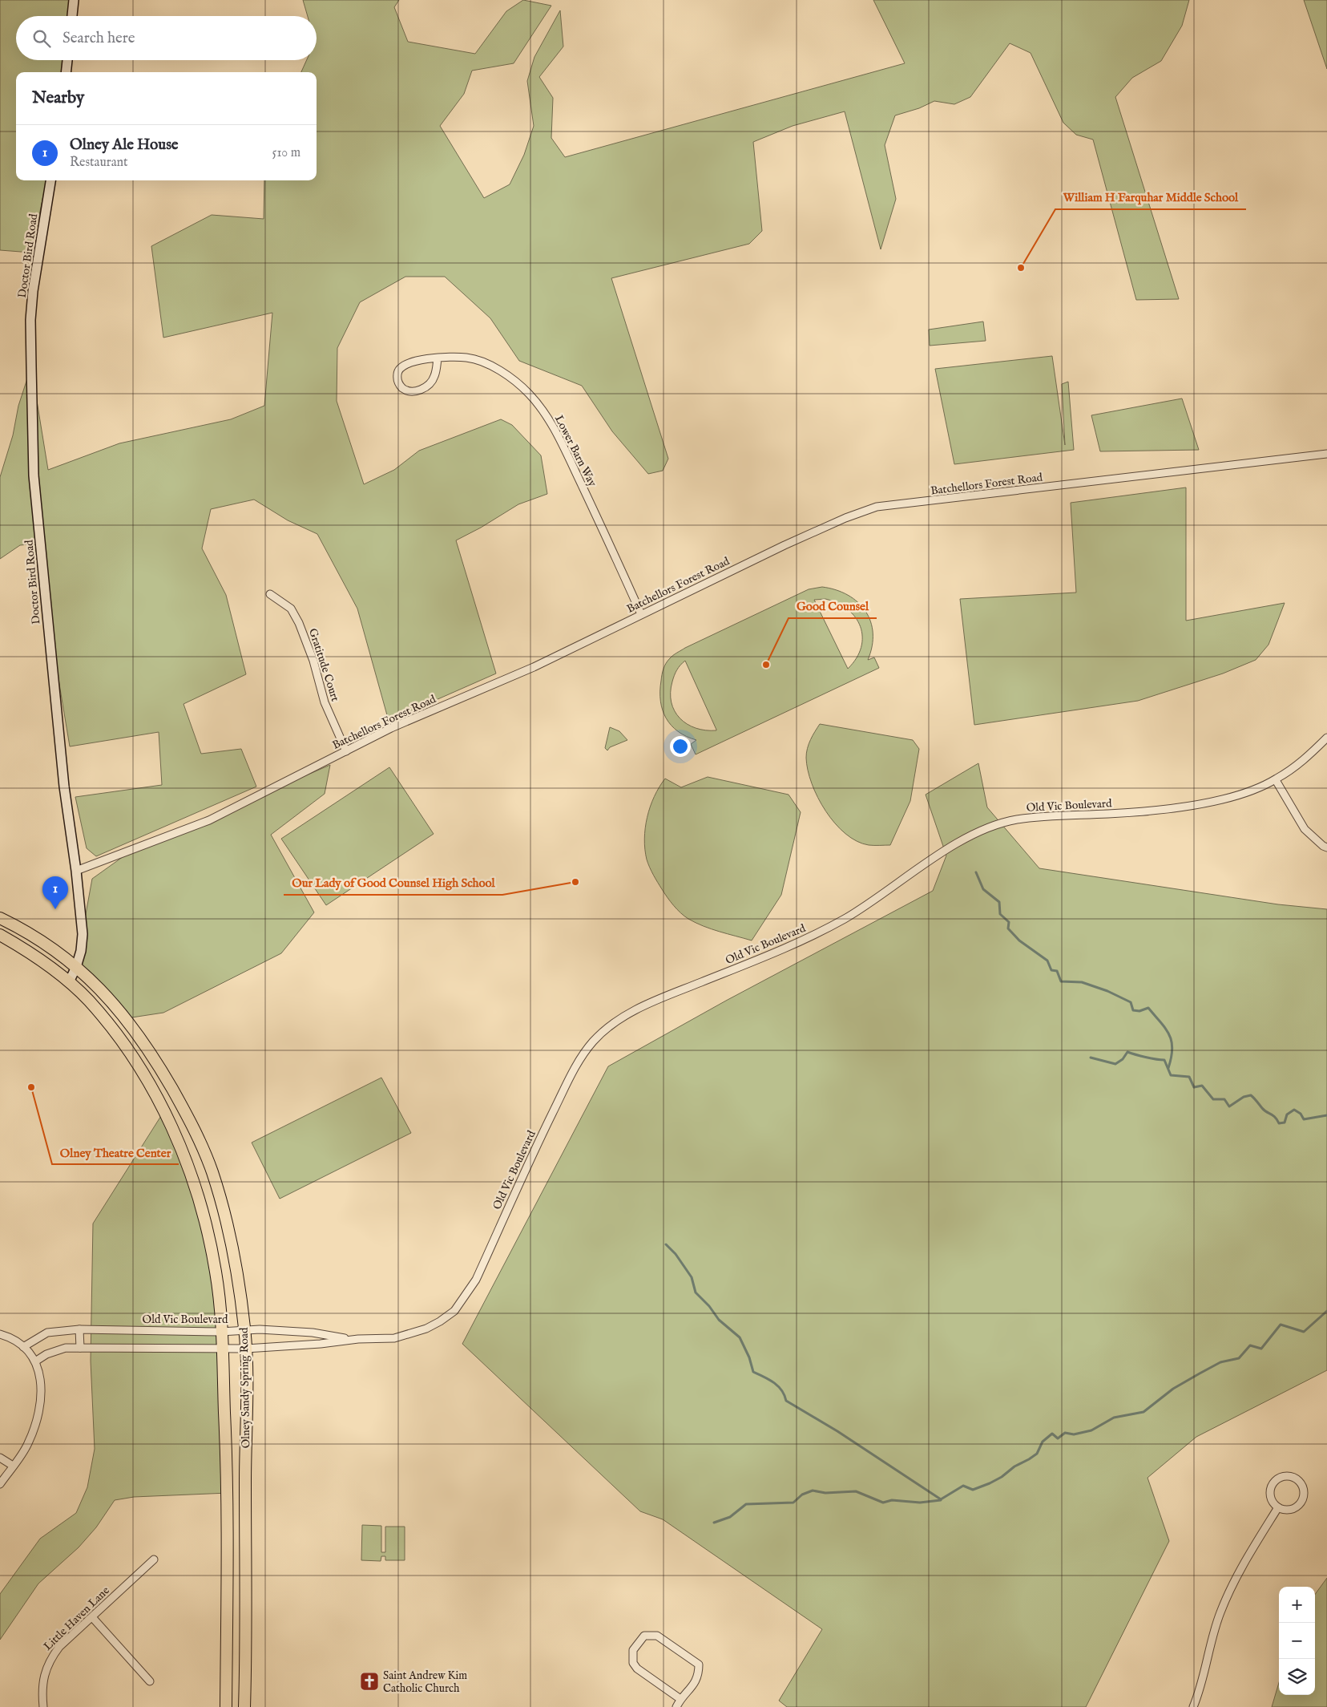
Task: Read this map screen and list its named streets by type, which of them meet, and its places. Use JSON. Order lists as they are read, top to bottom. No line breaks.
{"streets":{"main road":["Doctor Bird Road","Olney Sandy Spring Road"],"street":["Lower Barn Way","Batchellors Forest Road","Gratitude Court","Old Vic Boulevard","Little Haven Lane"]},"crossings":[["Doctor Bird Road","Batchellors Forest Road"],["Doctor Bird Road","Olney Sandy Spring Road"],["Lower Barn Way","Batchellors Forest Road"],["Batchellors Forest Road","Gratitude Court"],["Old Vic Boulevard","Olney Sandy Spring Road"]],"places":{"other":["William H Farquhar Middle School","Good Counsel","Our Lady of Good Counsel High School","Olney Theatre Center"],"church":["Saint Andrew Kim Catholic Church"]},"page":{"search":"Search here","heading":"Nearby","list":[{"mark":"1","name":"Olney Ale House","note":"Restaurant","value":"510 m"}],"pins":"1","map_buttons":["+","−"]}}
